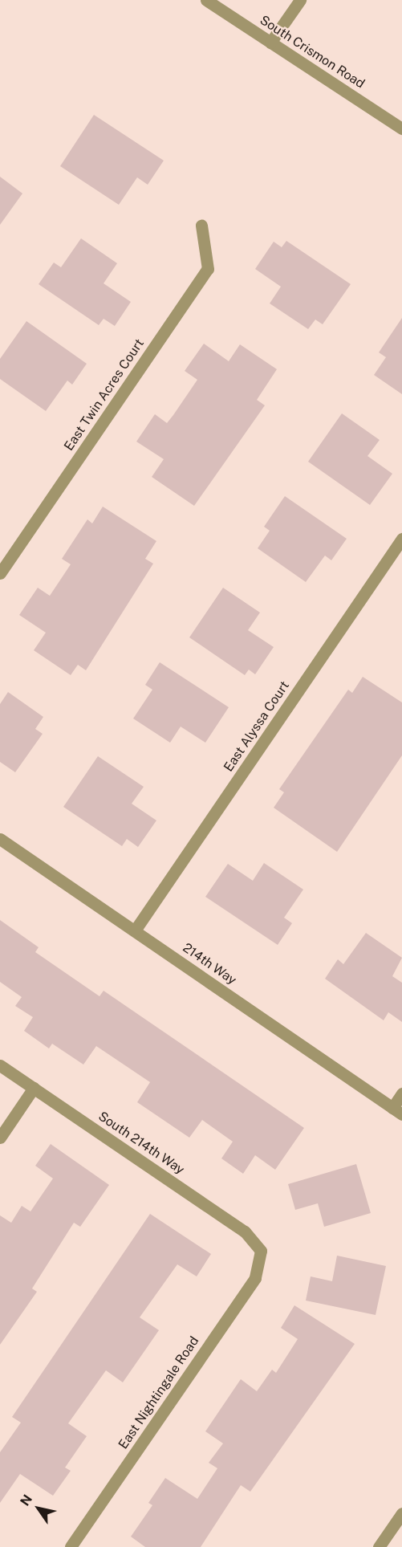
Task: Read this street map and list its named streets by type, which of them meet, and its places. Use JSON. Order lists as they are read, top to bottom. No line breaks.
{"streets":{"street":["South Crismon Road","East Twin Acres Court","East Alyssa Court","214th Way","South 214th Way","East Nightingale Road"]},"crossings":[["East Alyssa Court","214th Way"],["South 214th Way","East Nightingale Road"]],"north":"top left"}
